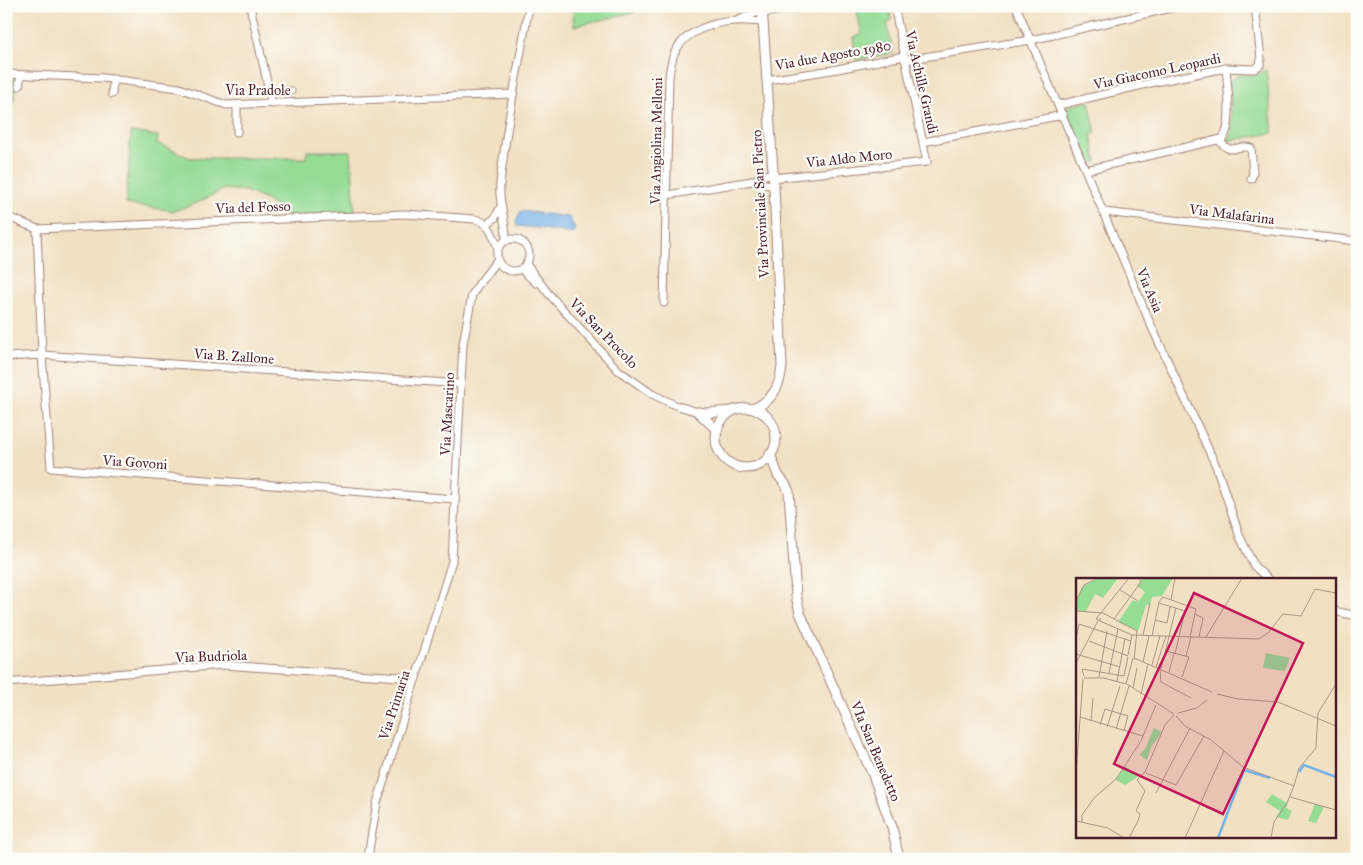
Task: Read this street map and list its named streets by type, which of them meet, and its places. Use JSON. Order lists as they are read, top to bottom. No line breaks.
{"streets":{"main road":["Via Provinciale San Pietro","VIa San Benedetto"],"street":["Via due Agosto 1980","Via Giacomo Leopardi","Via Achille Grandi","Via Pradole","Via Angiolina Melloni","Via Aldo Moro","Via del Fosso","Via Malafarina","Via Asia","Via San Procolo","Via B. Zallone","Via Mascarino","Via Govoni","Via Budriola","Via Primaria"]},"crossings":[["Via due Agosto 1980","Via Achille Grandi"],["Via due Agosto 1980","Via Provinciale San Pietro"],["Via due Agosto 1980","Via Asia"],["Via Giacomo Leopardi","Via Asia"],["Via Achille Grandi","Via Aldo Moro"],["Via Angiolina Melloni","Via Provinciale San Pietro"],["Via Aldo Moro","Via Provinciale San Pietro"],["Via del Fosso","Via Govoni"],["Via Malafarina","Via Asia"],["Via San Procolo","Via Mascarino"],["Via B. Zallone","Via Mascarino"],["Via B. Zallone","Via Govoni"],["Via Mascarino","Via Govoni"],["Via Mascarino","Via Primaria"],["Via Budriola","Via Primaria"]]}
